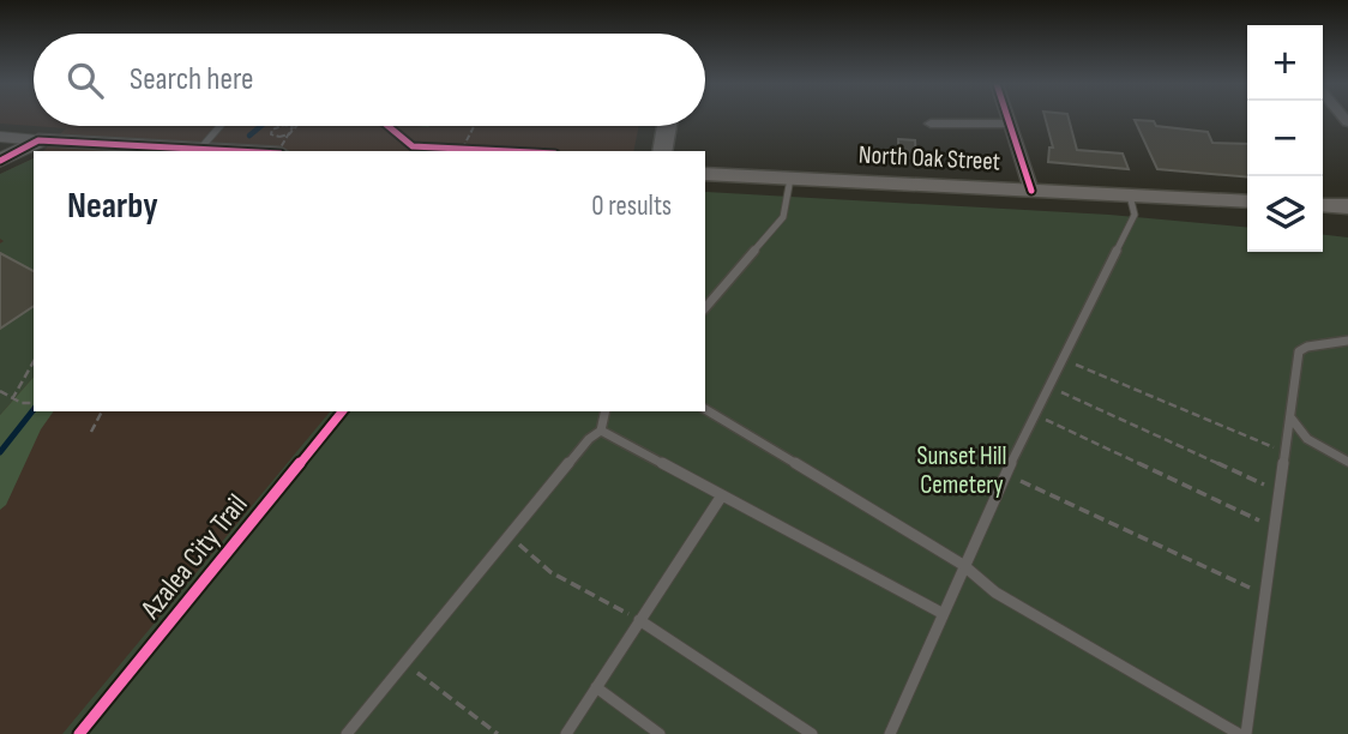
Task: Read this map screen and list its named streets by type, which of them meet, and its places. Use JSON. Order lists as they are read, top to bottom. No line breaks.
{"streets":{"main road":["North Oak Street"],"cycle path":["Azalea City Trail"]},"parks":["Sunset Hill Cemetery"],"page":{"map_buttons":["+","−"],"search":"Search here","heading":["Nearby","0 results"]}}
